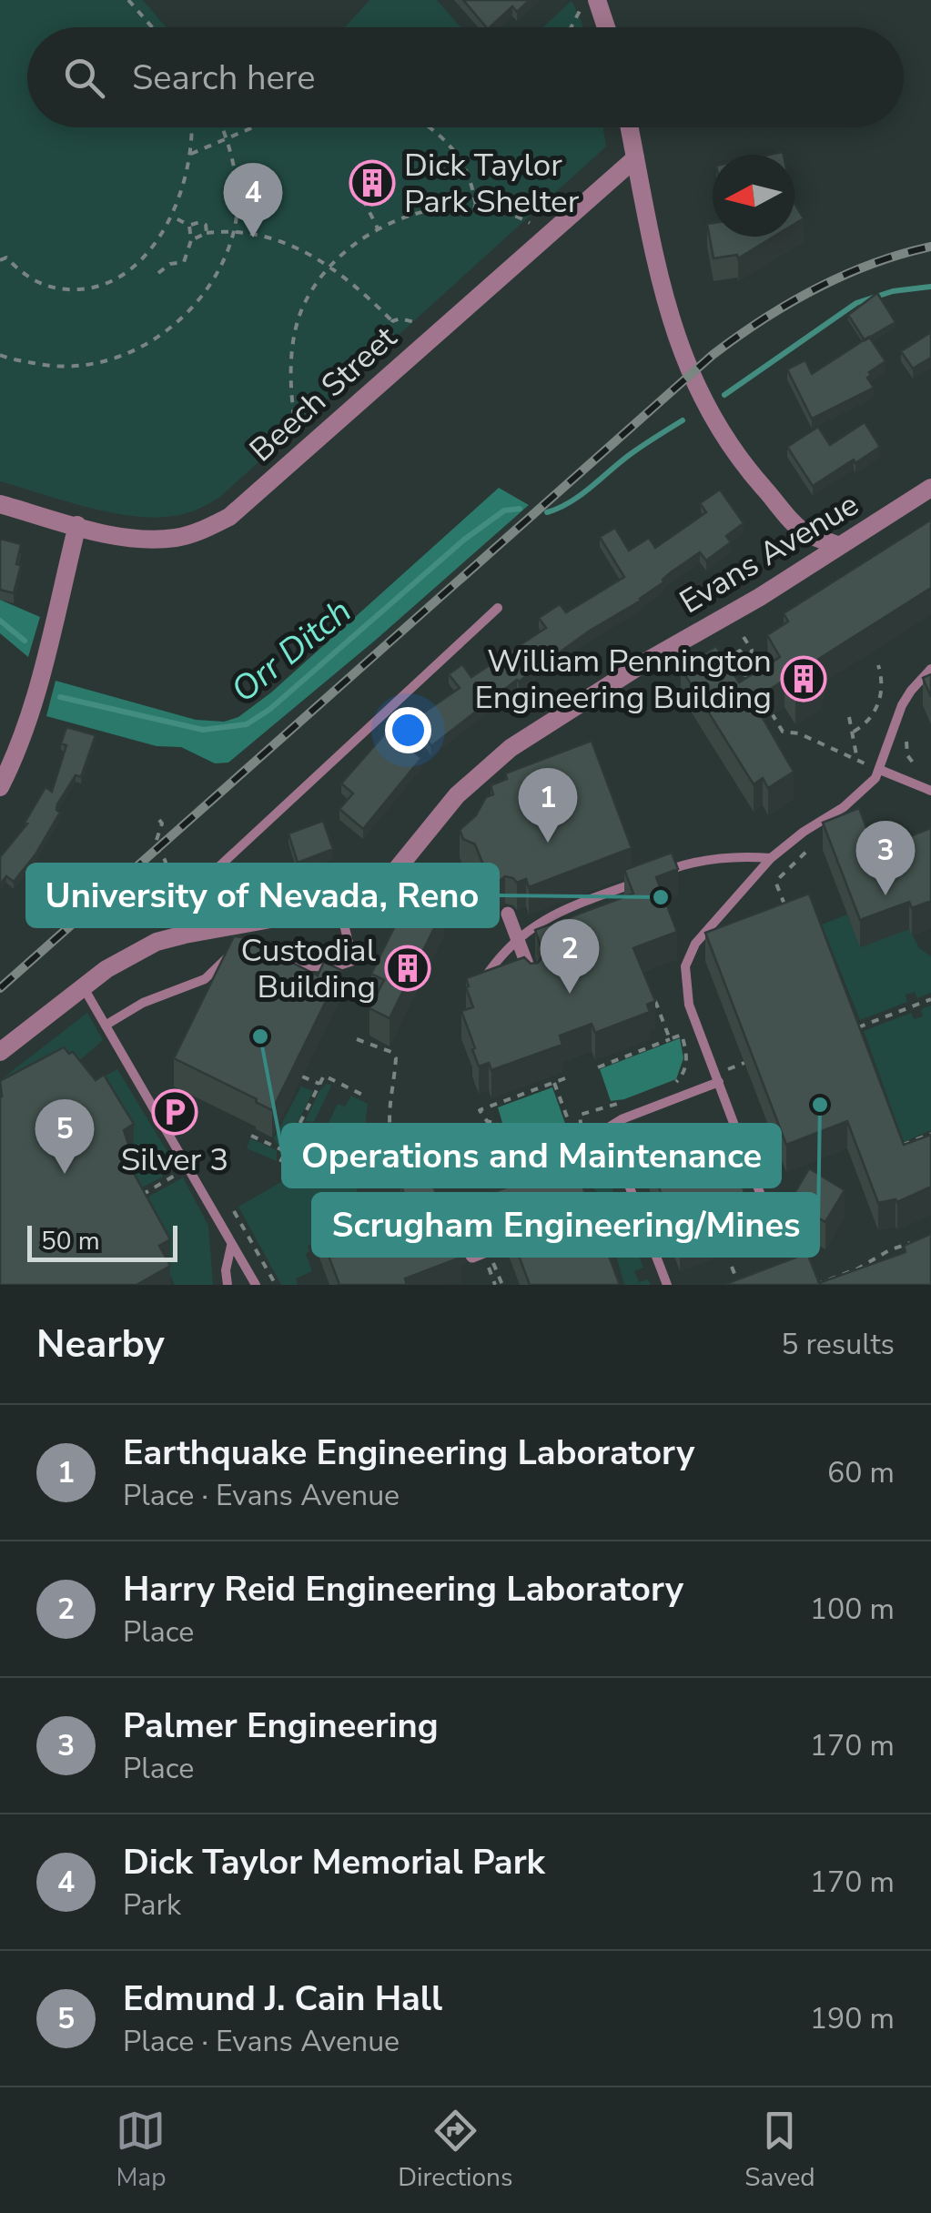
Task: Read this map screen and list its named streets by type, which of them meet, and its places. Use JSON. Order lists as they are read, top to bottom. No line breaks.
{"streets":{"street":["Beech Street","Evans Avenue"]},"water":["Orr Ditch"],"places":{"building":["Dick Taylor Park Shelter","William Pennington Engineering Building","Custodial Building"],"other":["University of Nevada, Reno","Operations and Maintenance","Scrugham Engineering/Mines"],"parking":["Silver 3"]},"scale_bar":"50 m","north":"left","page":{"search":"Search here","pins":["4","1","3","2","5"],"scale":"50 m","heading":["Nearby","5 results"],"list":[{"mark":"1","name":"Earthquake Engineering Laboratory","note":"Place · Evans Avenue","value":"60 m"},{"mark":"2","name":"Harry Reid Engineering Laboratory","note":"Place","value":"100 m"},{"mark":"3","name":"Palmer Engineering","note":"Place","value":"170 m"},{"mark":"4","name":"Dick Taylor Memorial Park","note":"Park","value":"170 m"},{"mark":"5","name":"Edmund J. Cain Hall","note":"Place · Evans Avenue","value":"190 m"}],"nav":["Map","Directions","Saved"]}}
